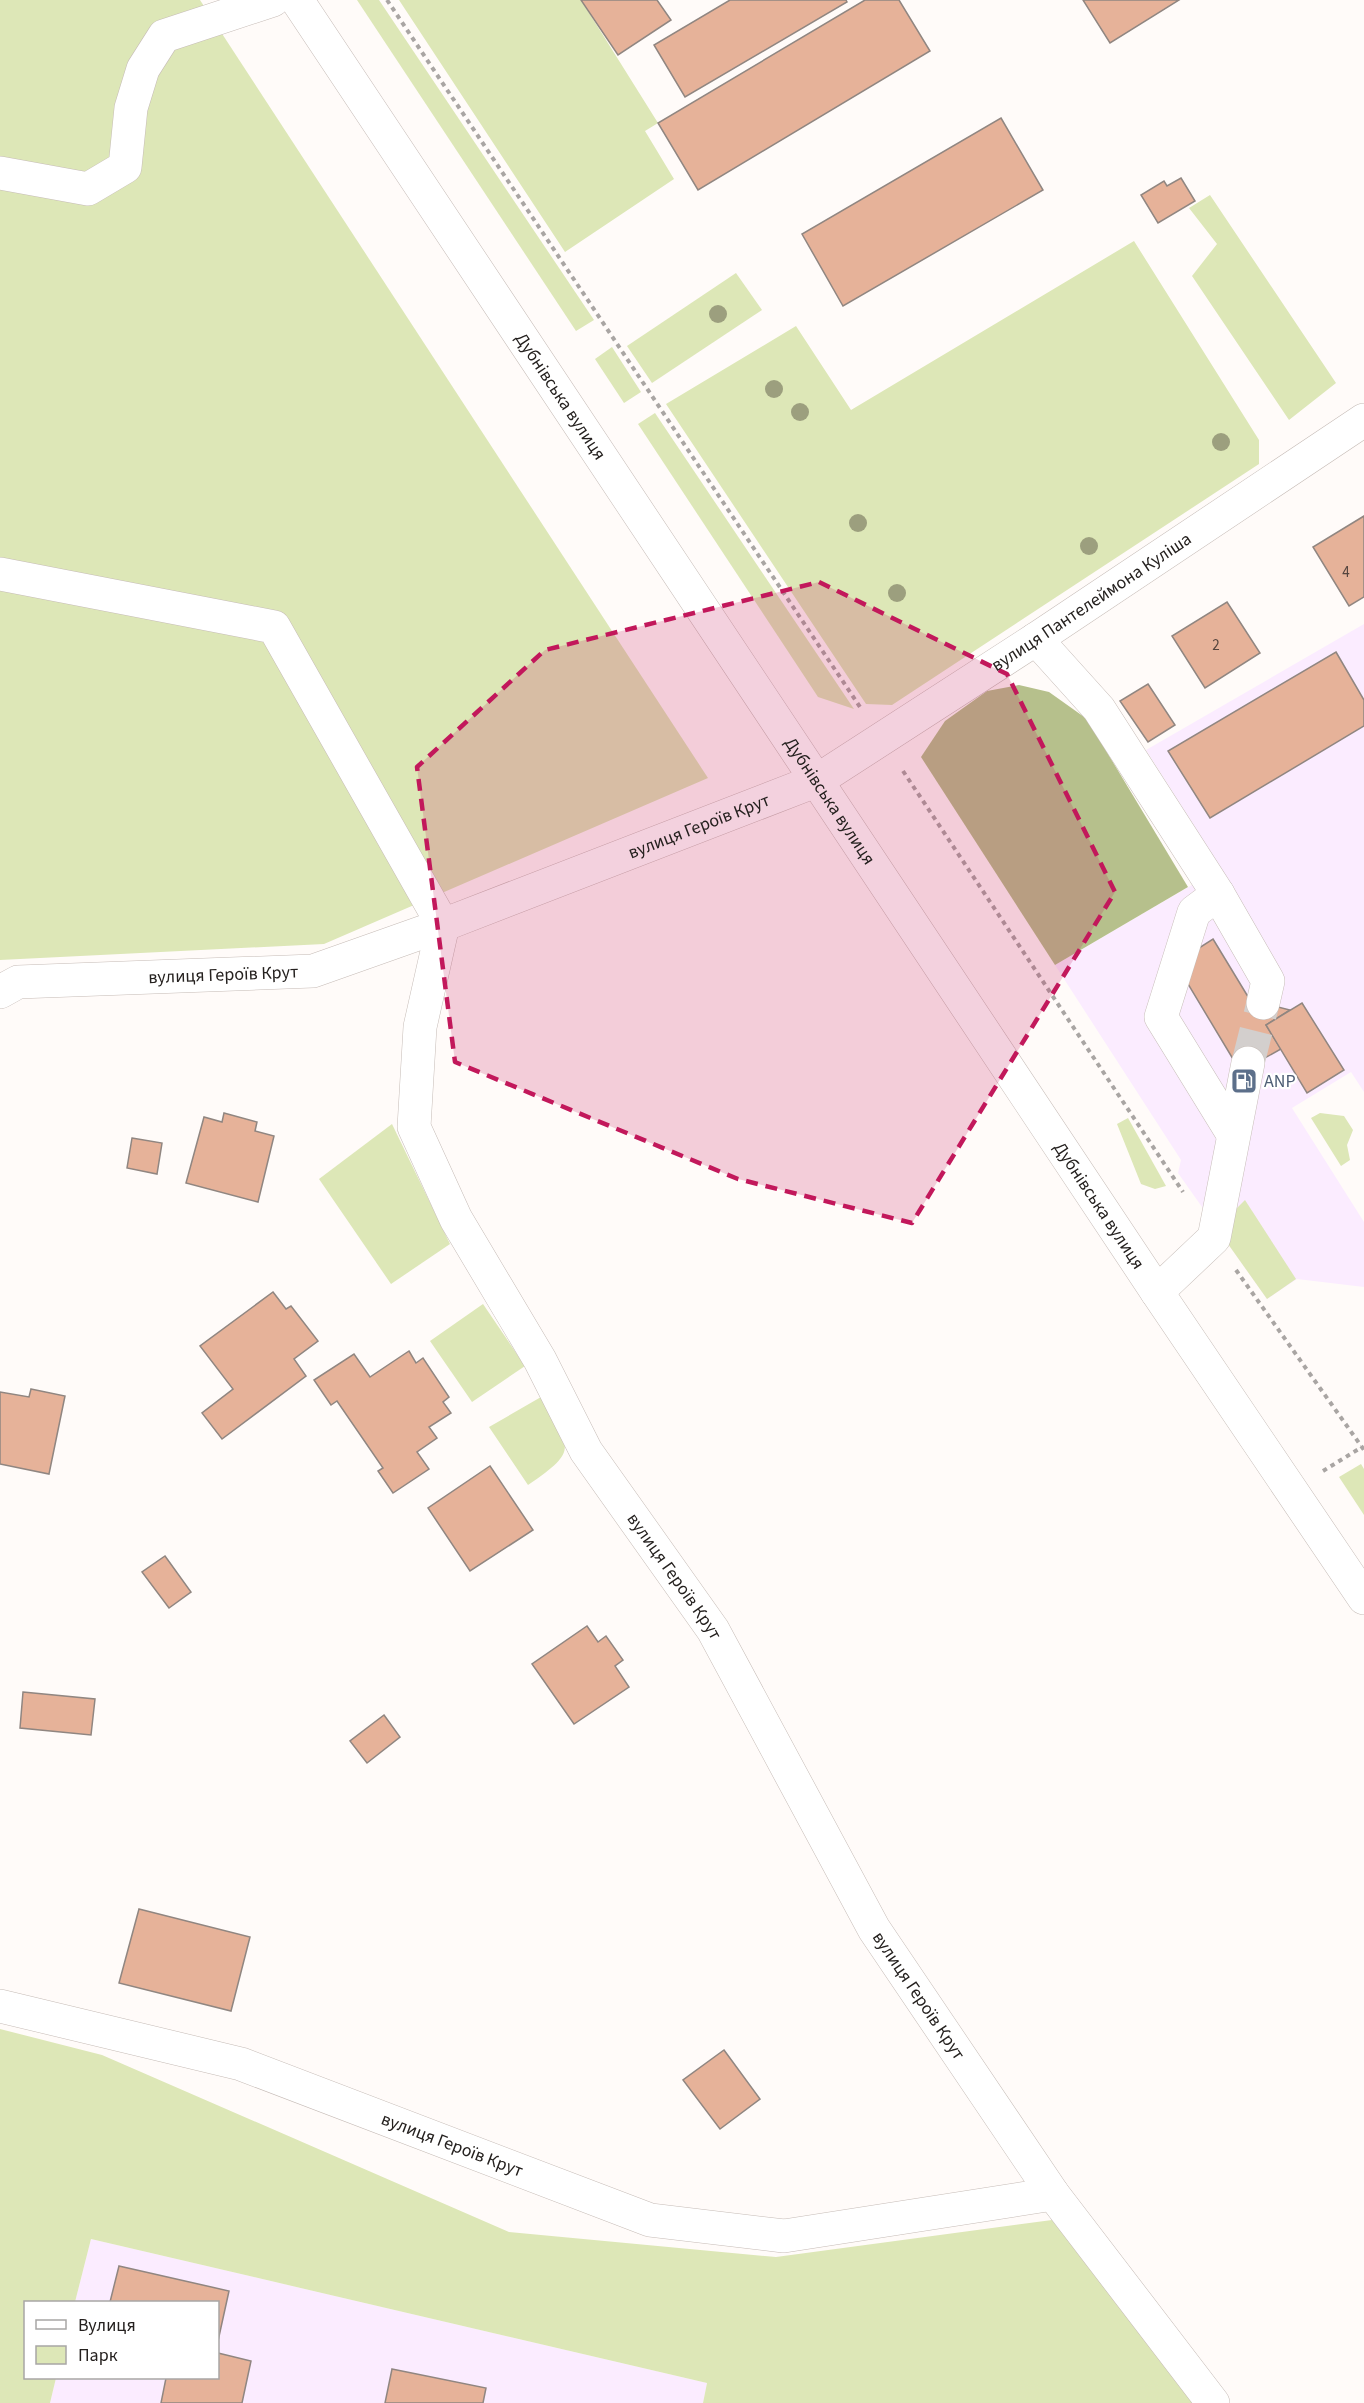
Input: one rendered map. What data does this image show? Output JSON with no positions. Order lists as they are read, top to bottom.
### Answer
{
  "streets": {
    "street": ["Дубнівська вулиця", "вулиця Пантелеймона Куліша", "вулиця Героїв Крут"]
  },
  "crossings": [
    ["Дубнівська вулиця", "вулиця Пантелеймона Куліша"],
    ["Дубнівська вулиця", "вулиця Героїв Крут"],
    ["вулиця Пантелеймона Куліша", "вулиця Героїв Крут"]
  ],
  "places": {
    "fuel station": ["ANP"]
  },
  "house_numbers": ["4", "2"],
  "legend": ["Вулиця", "Парк"]
}
